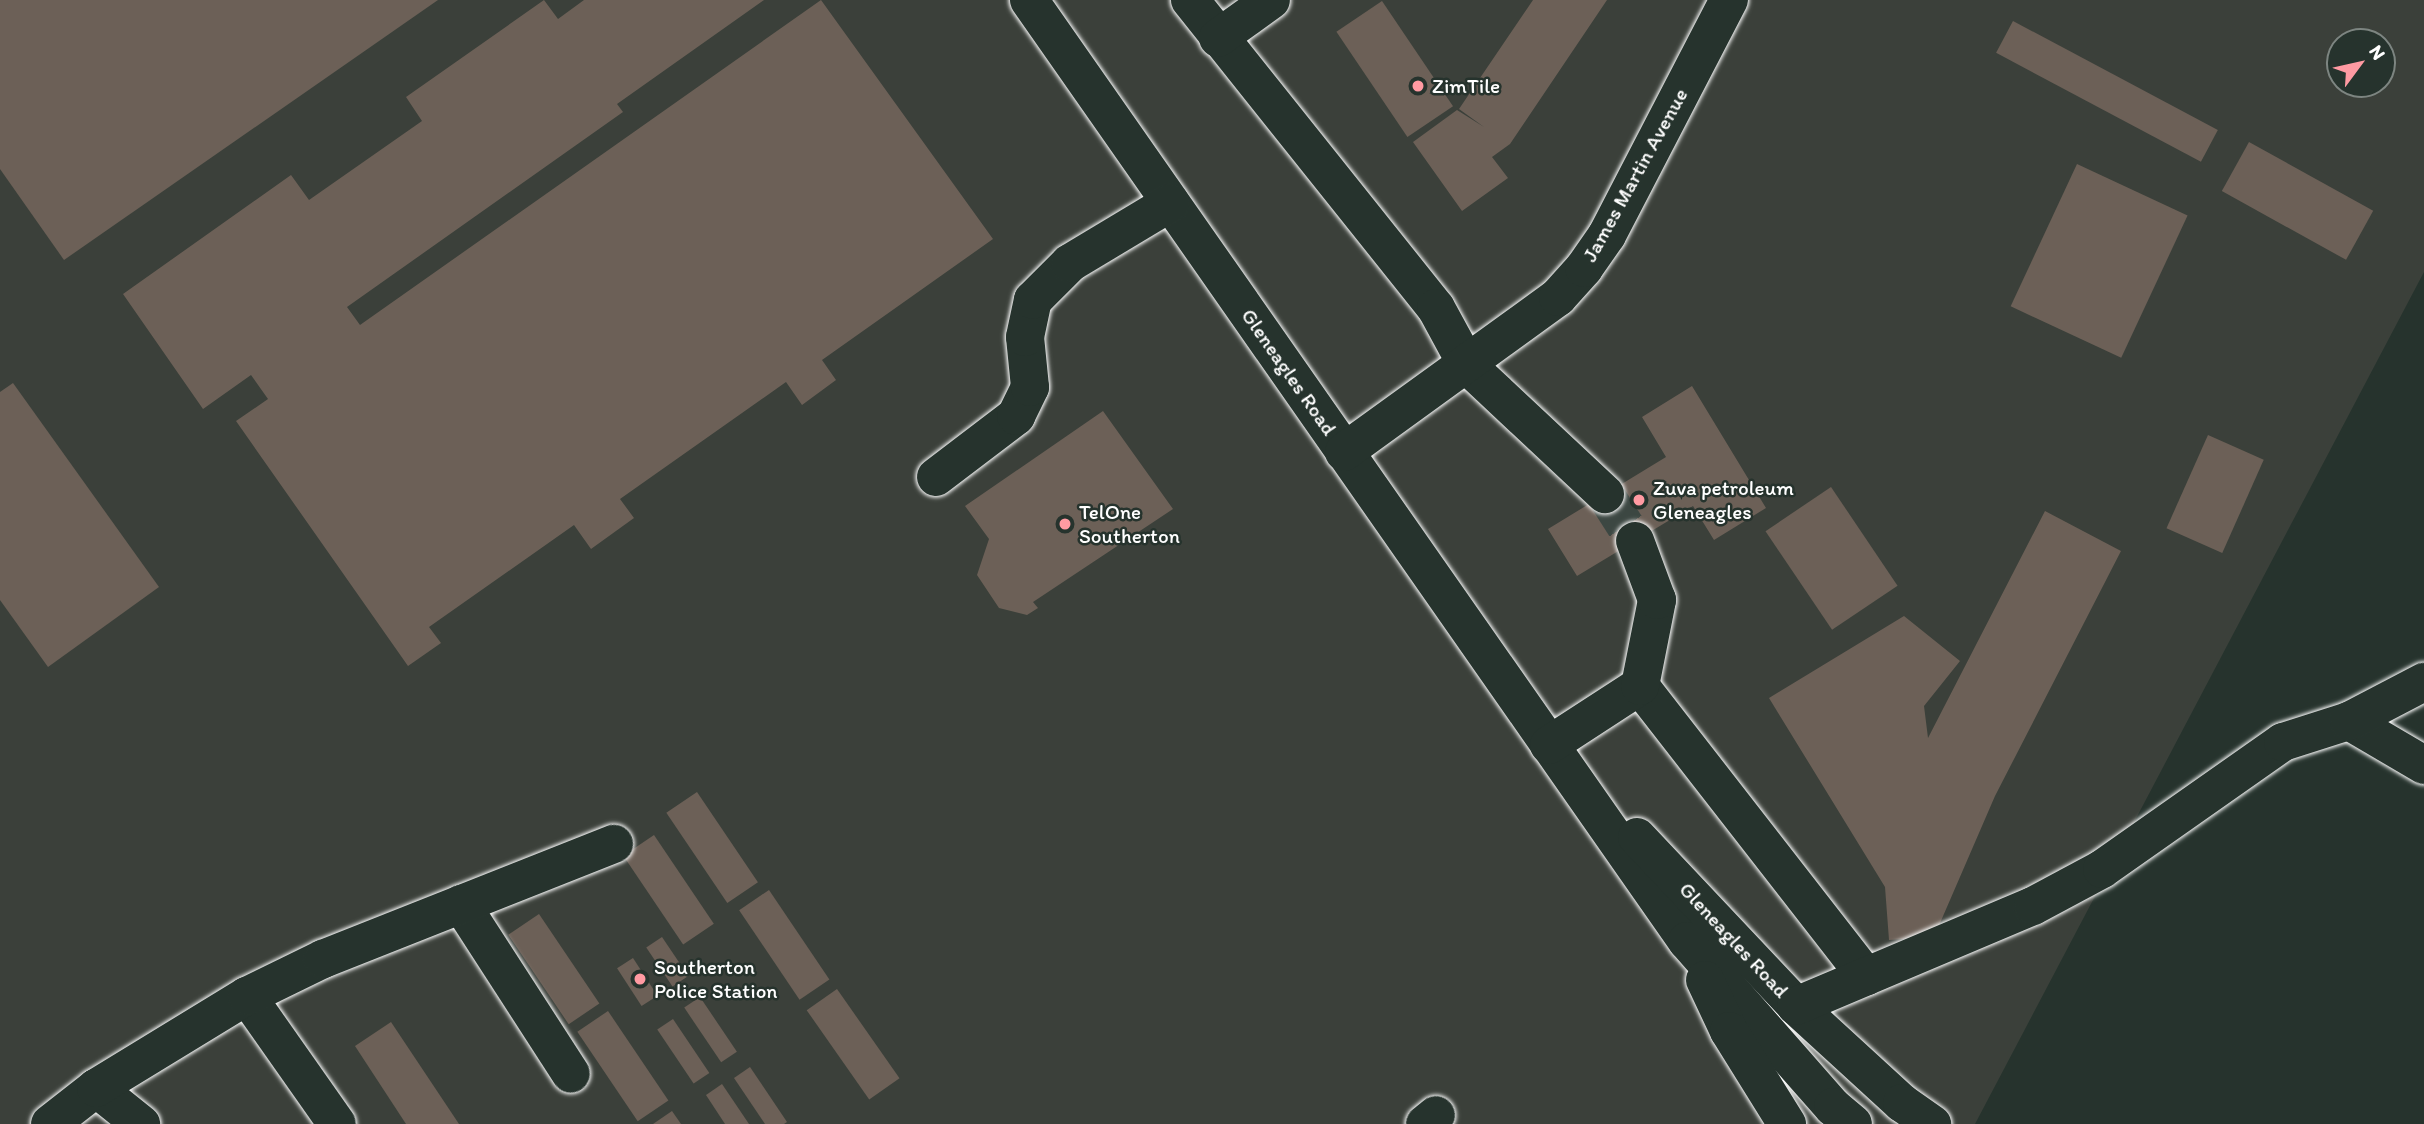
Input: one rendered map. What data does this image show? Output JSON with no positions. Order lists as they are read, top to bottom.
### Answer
{
  "streets": {
    "street": ["James Martin Avenue", "Gleneagles Road"]
  },
  "crossings": [
    ["James Martin Avenue", "Gleneagles Road"]
  ],
  "places": [
    "ZimTile",
    "Zuva petroleum Gleneagles",
    "TelOne Southerton",
    "Southerton Police Station"
  ],
  "north": "top right"
}
